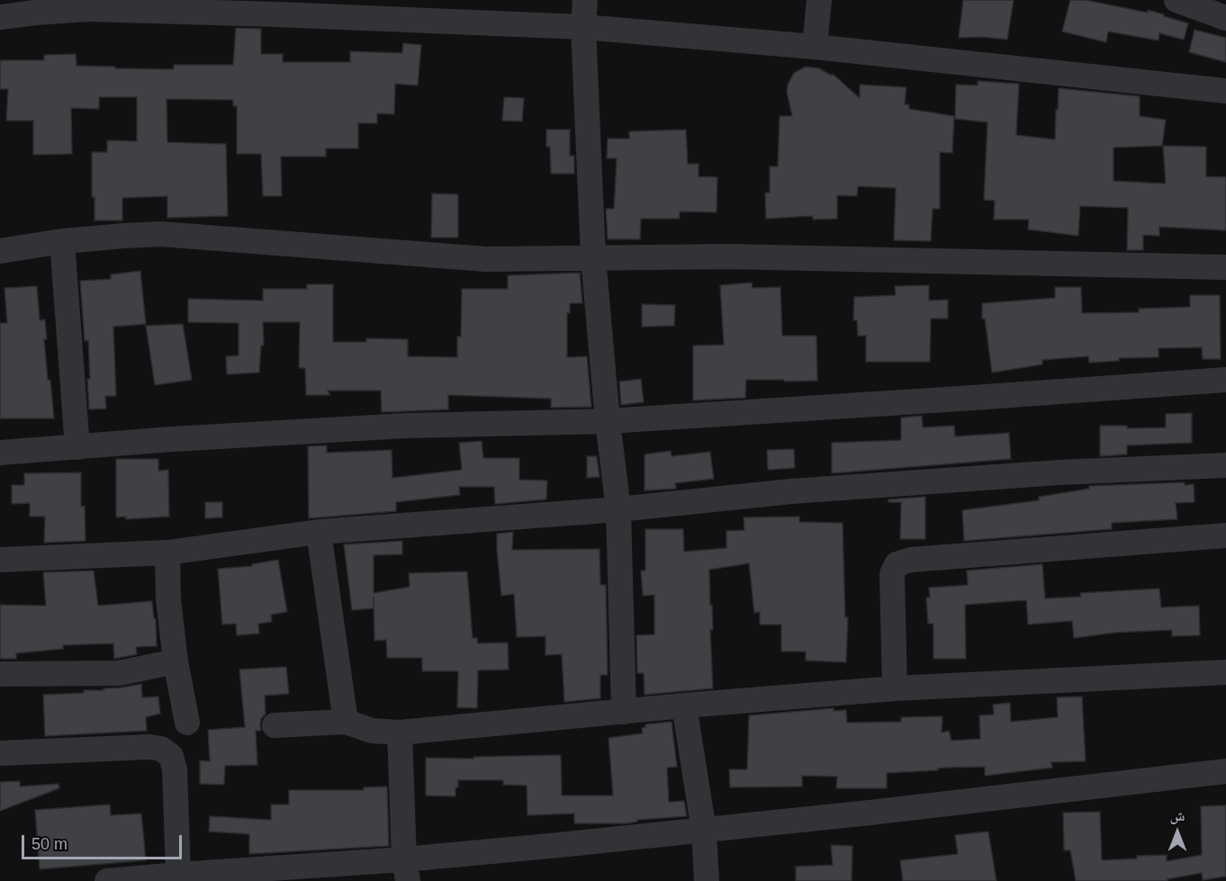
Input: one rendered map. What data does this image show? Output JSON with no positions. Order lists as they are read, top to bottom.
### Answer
{
  "scale_bar": "50 m",
  "north": "top"
}
